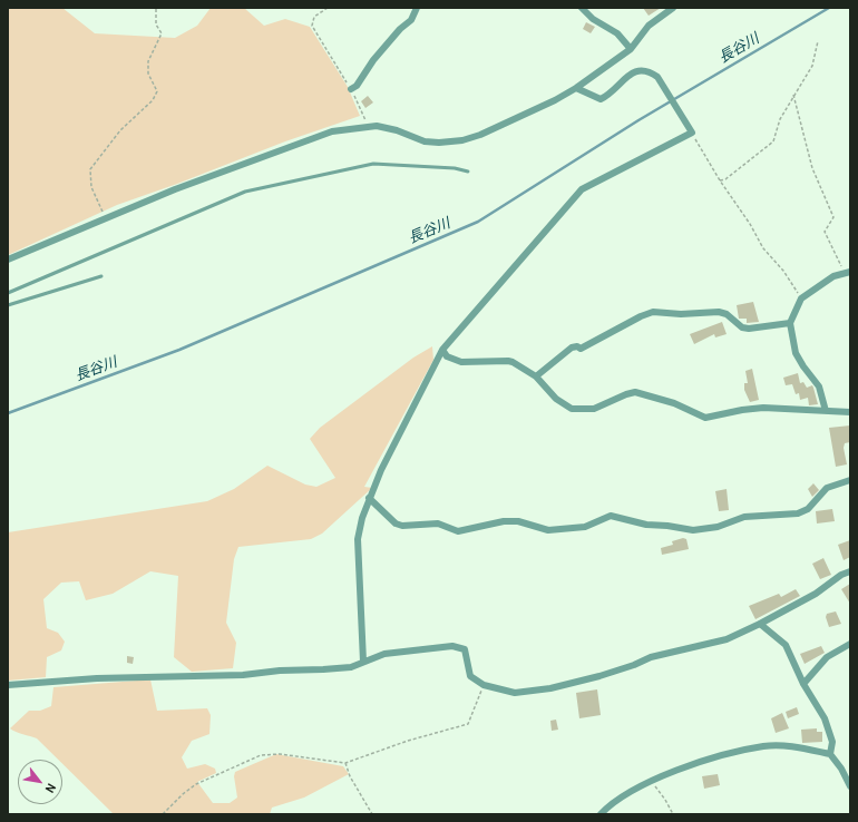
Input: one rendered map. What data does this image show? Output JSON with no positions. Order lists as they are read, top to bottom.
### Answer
{
  "water": ["長谷川"],
  "north": "bottom right"
}
